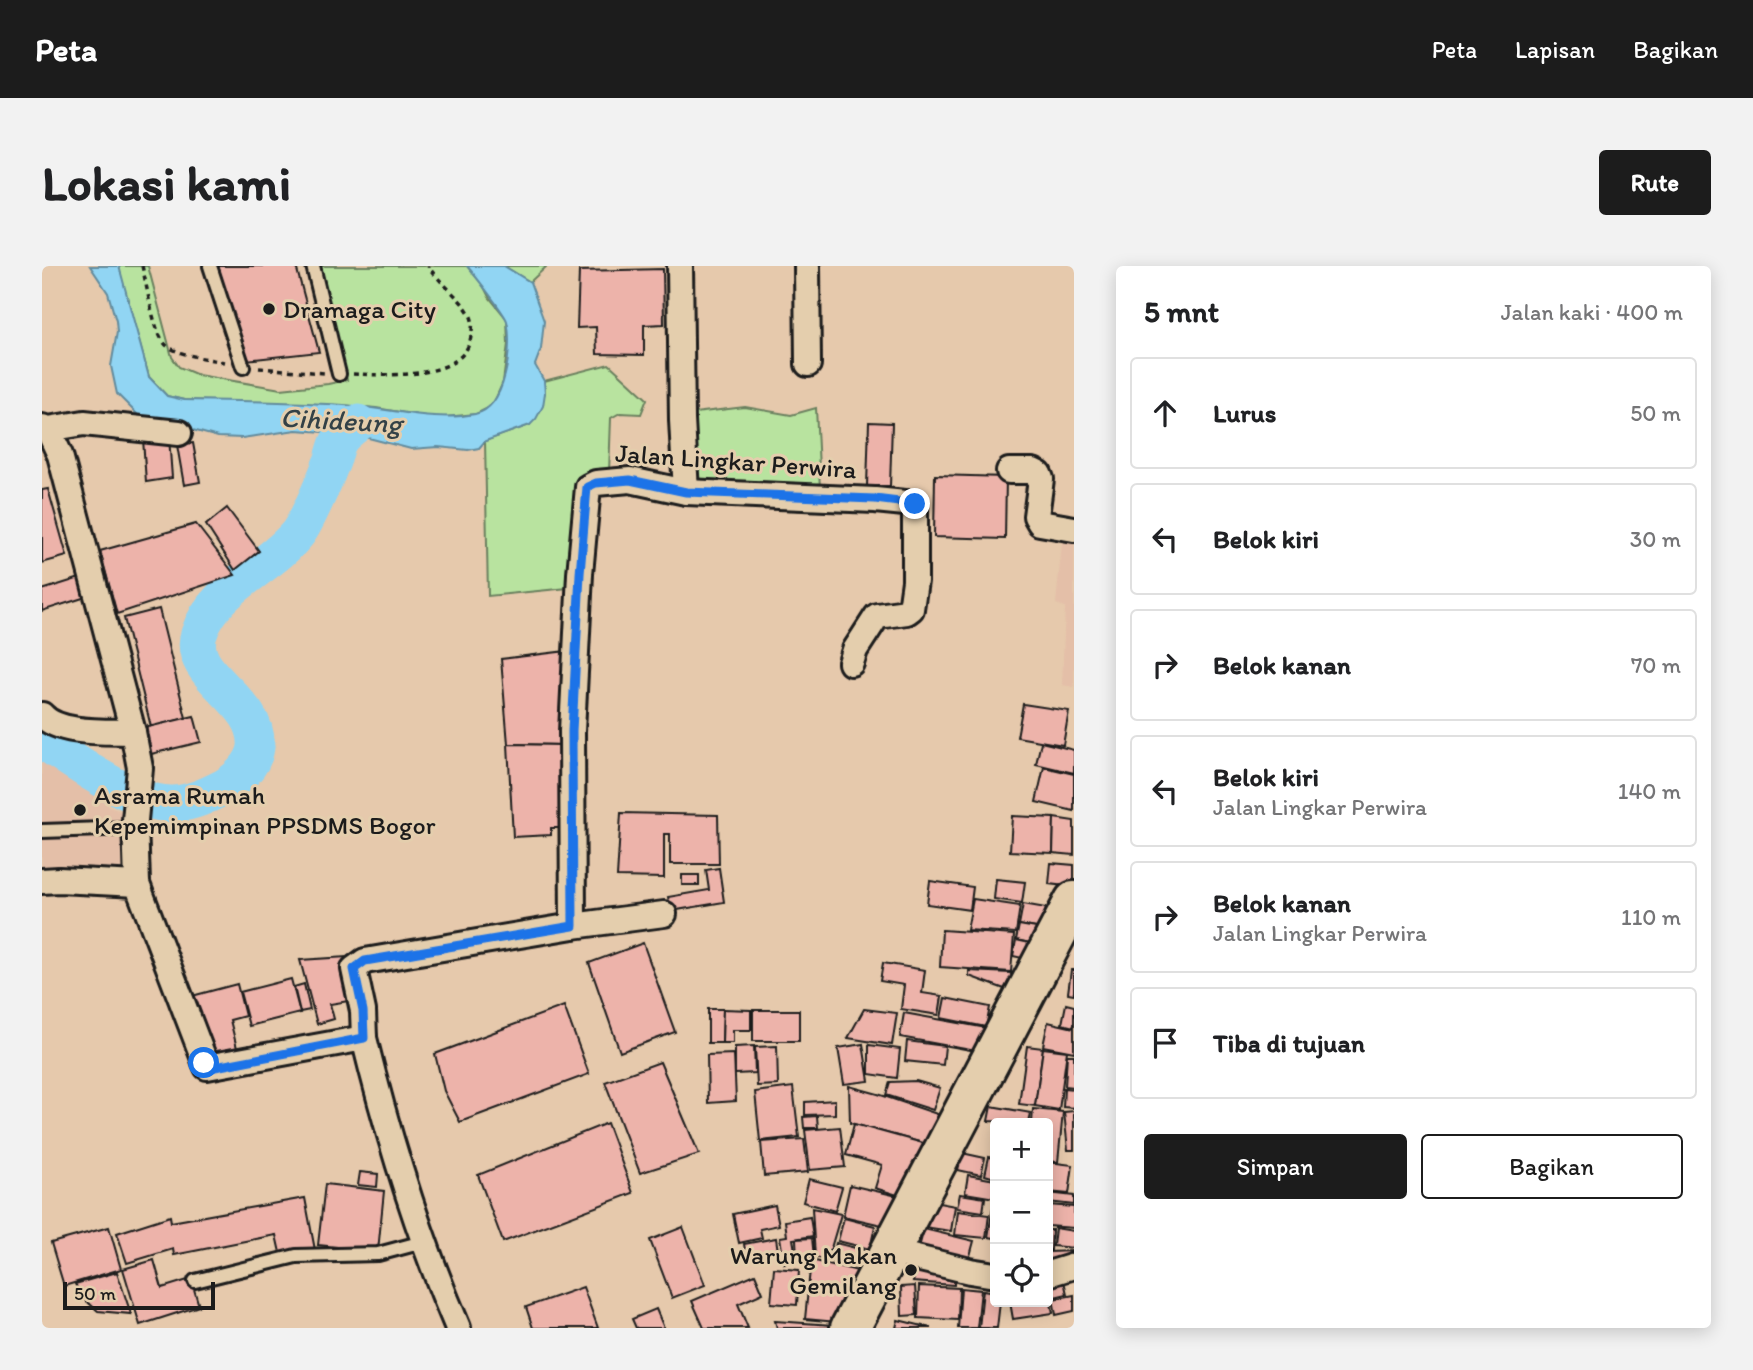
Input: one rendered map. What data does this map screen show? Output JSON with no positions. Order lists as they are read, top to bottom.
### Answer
{
  "streets": {
    "street": ["Jalan Lingkar Perwira"]
  },
  "water": ["Cihideung"],
  "places": ["Dramaga City", "Asrama Rumah Kepemimpinan PPSDMS Bogor", "Warung Makan Gemilang"],
  "scale_bar": "50 m",
  "page": {
    "header": "Peta",
    "nav": ["Peta", "Lapisan", "Bagikan"],
    "buttons": [
      "Rute",
      ["Simpan", "Bagikan"]
    ],
    "title": "Lokasi kami",
    "heading": ["5 mnt", "Jalan kaki · 400 m"],
    "list": [
      ["Lurus", "50 m"],
      ["Belok kiri", "30 m"],
      ["Belok kanan", "70 m"],
      ["Belok kiri", "Jalan Lingkar Perwira", "140 m"],
      ["Belok kanan", "Jalan Lingkar Perwira", "110 m"],
      "Tiba di tujuan"
    ],
    "map_buttons": ["+", "−"],
    "scale": "50 m"
  }
}
